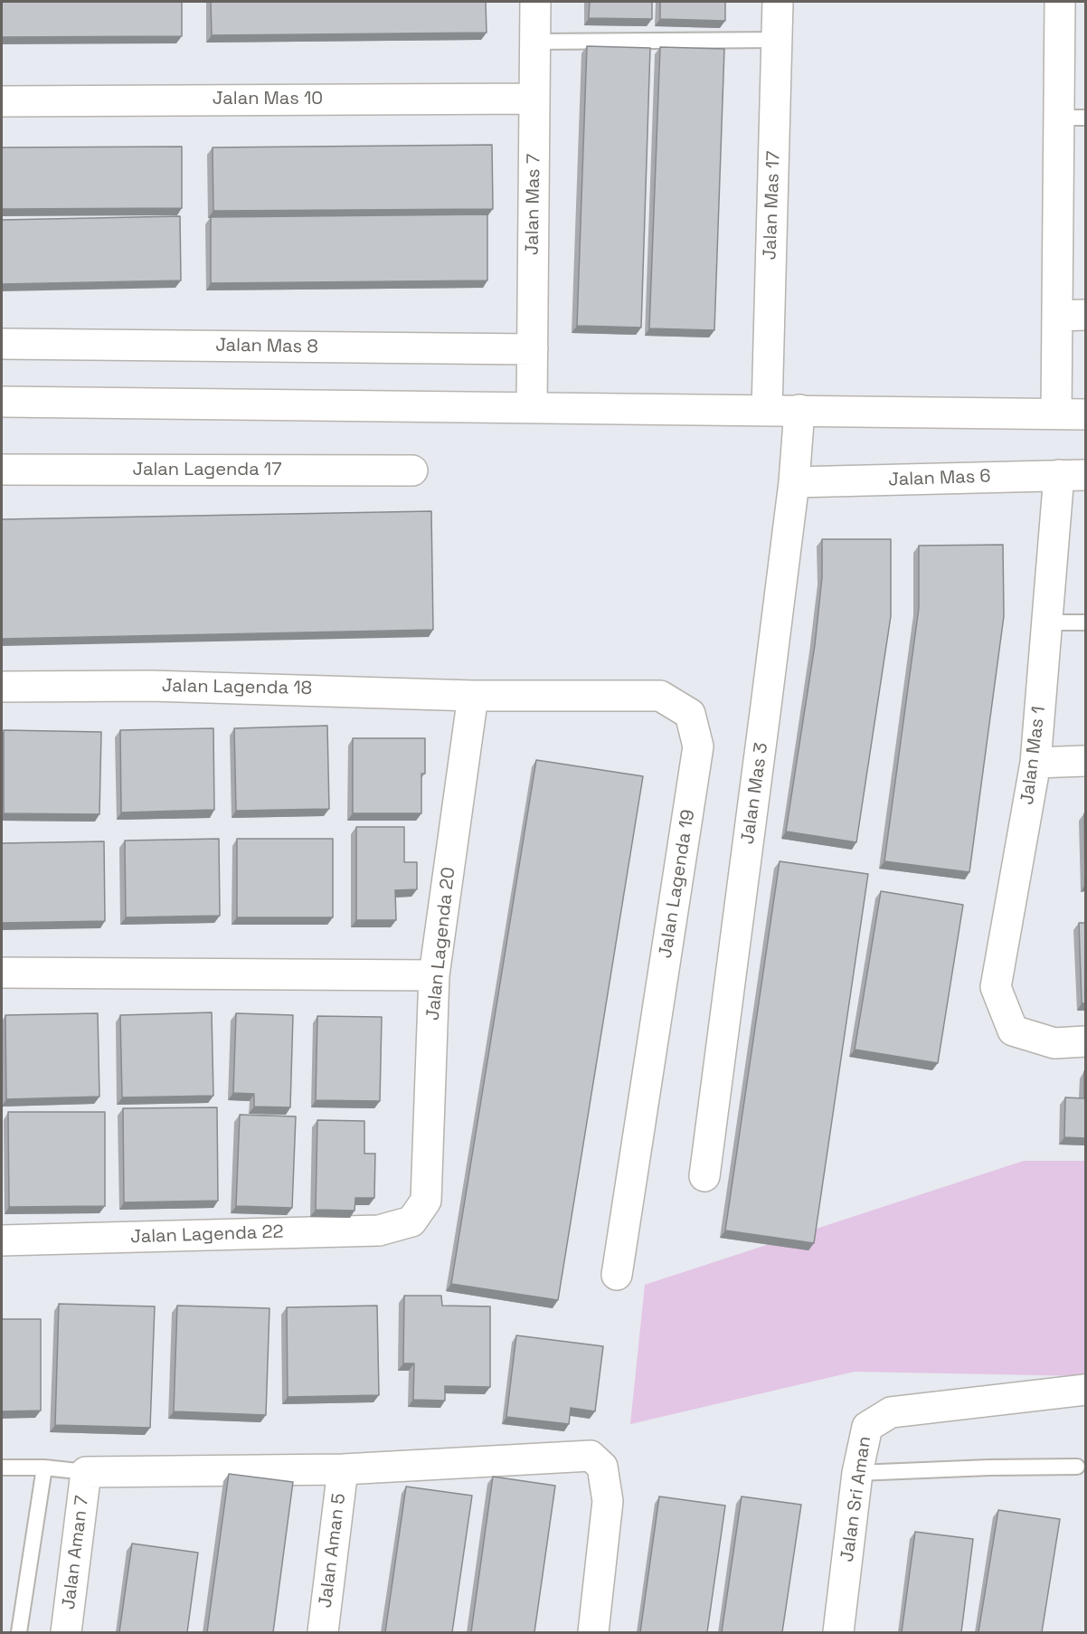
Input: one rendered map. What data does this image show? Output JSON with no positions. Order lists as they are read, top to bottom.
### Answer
{
  "streets": {
    "street": [
      "Jalan Mas 10",
      "Jalan Mas 7",
      "Jalan Mas 17",
      "Jalan Mas 8",
      "Jalan Lagenda 17",
      "Jalan Mas 6",
      "Jalan Lagenda 18",
      "Jalan Mas 1",
      "Jalan Mas 3",
      "Jalan Lagenda 19",
      "Jalan Lagenda 20",
      "Jalan Lagenda 22",
      "Jalan Sri Aman",
      "Jalan Aman 5",
      "Jalan Aman 7"
    ]
  },
  "crossings": [
    ["Jalan Mas 10", "Jalan Mas 7"],
    ["Jalan Mas 7", "Jalan Mas 8"],
    ["Jalan Mas 6", "Jalan Mas 1"],
    ["Jalan Mas 6", "Jalan Mas 3"],
    ["Jalan Lagenda 18", "Jalan Lagenda 19"],
    ["Jalan Lagenda 18", "Jalan Lagenda 20"],
    ["Jalan Lagenda 19", "Jalan Lagenda 20"],
    ["Jalan Lagenda 20", "Jalan Lagenda 22"]
  ]
}
